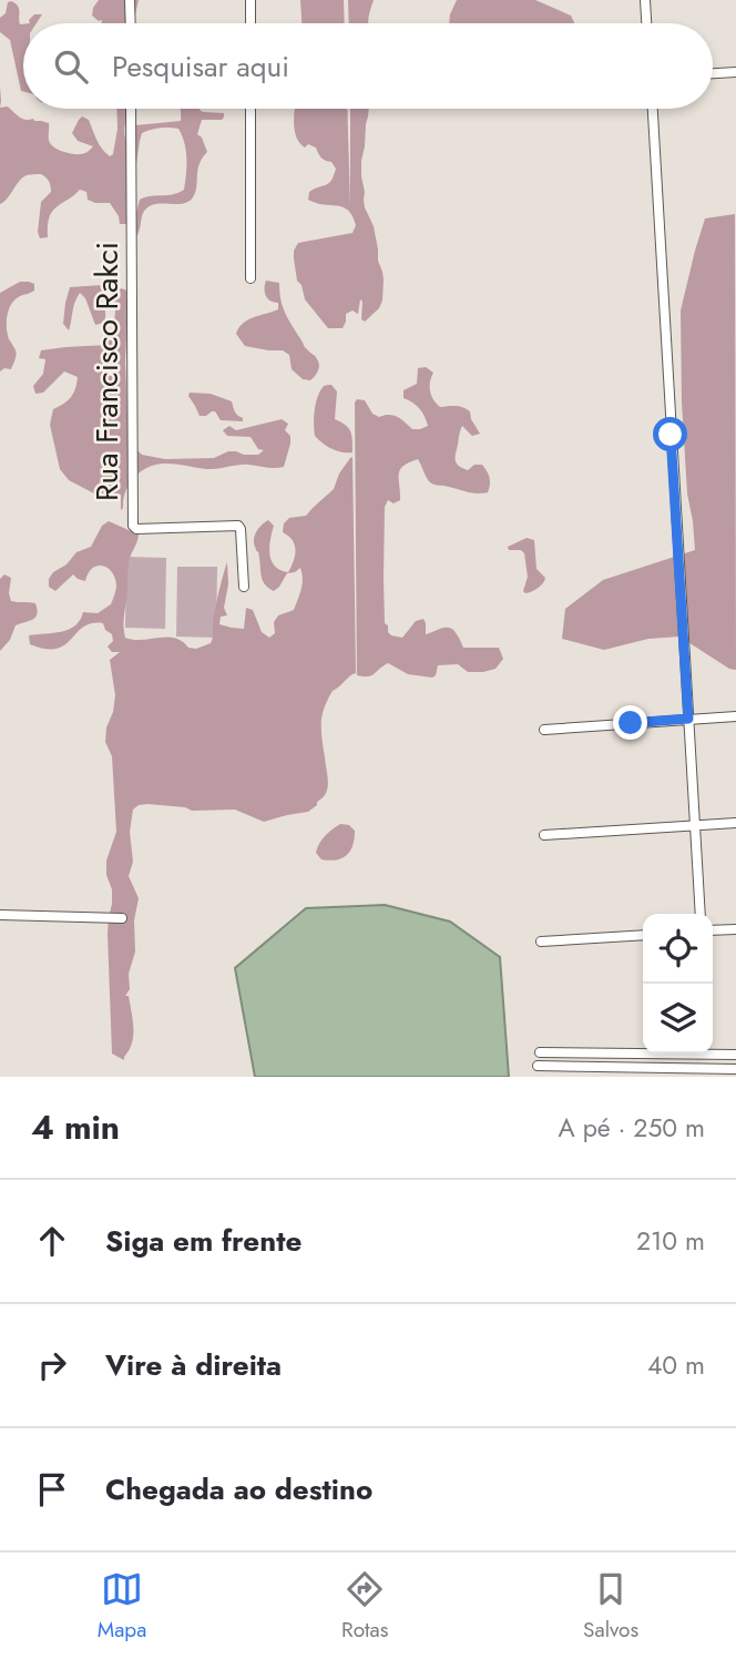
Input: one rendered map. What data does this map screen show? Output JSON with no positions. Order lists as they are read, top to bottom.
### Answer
{
  "streets": {
    "street": ["Rua Francisco Rakci"]
  },
  "page": {
    "search": "Pesquisar aqui",
    "heading": ["4 min", "A pé · 250 m"],
    "list": [
      ["Siga em frente", "210 m"],
      ["Vire à direita", "40 m"],
      "Chegada ao destino"
    ],
    "nav": ["Mapa", "Rotas", "Salvos"]
  }
}
